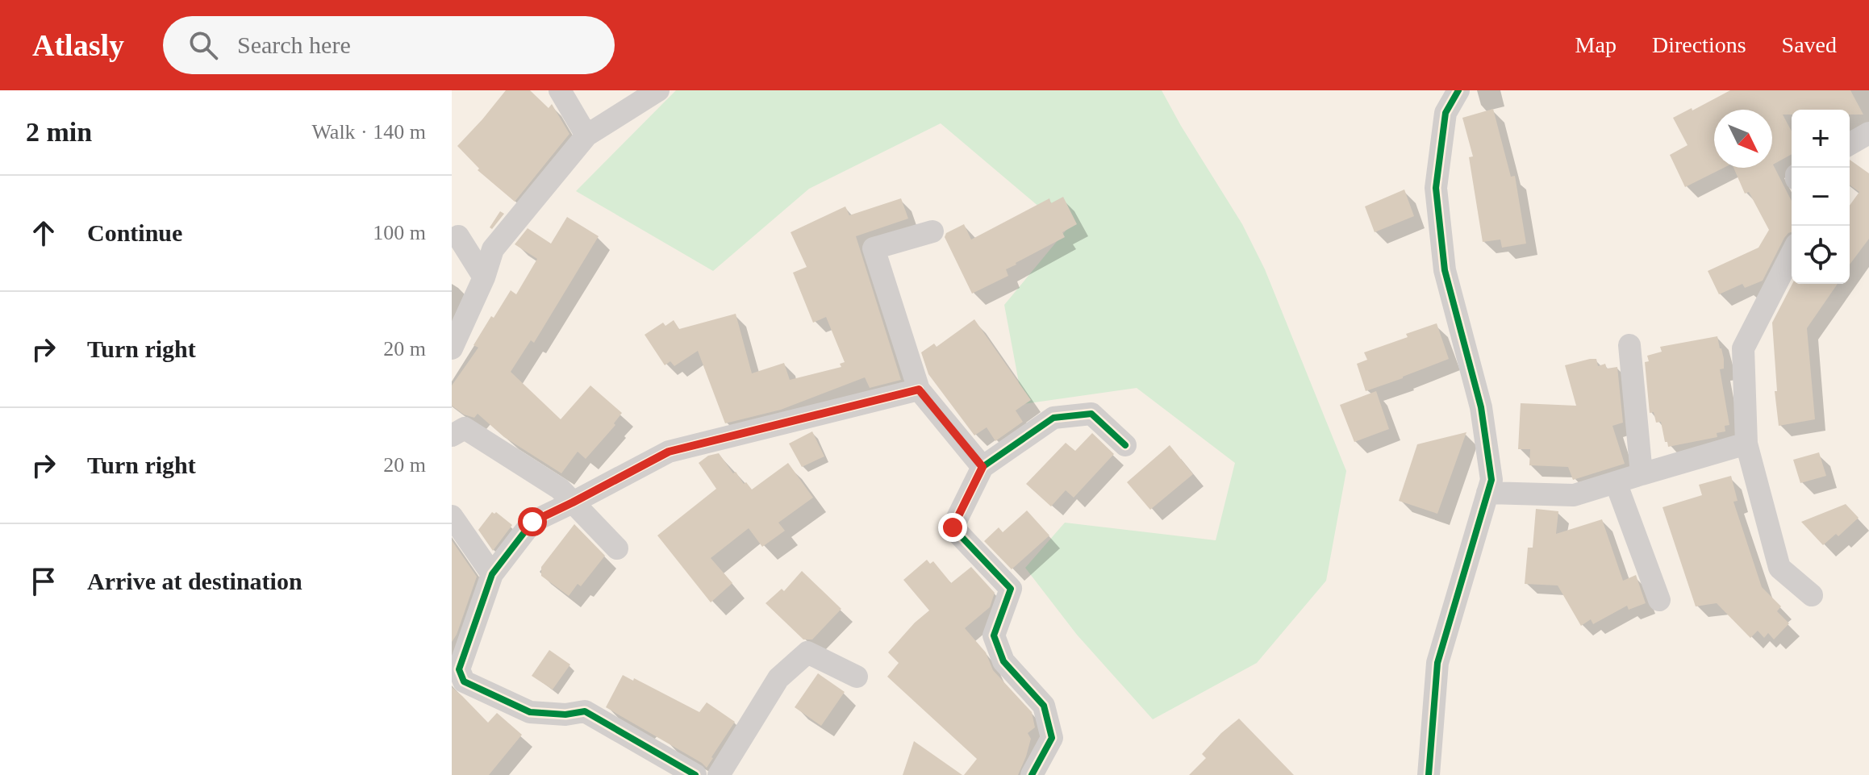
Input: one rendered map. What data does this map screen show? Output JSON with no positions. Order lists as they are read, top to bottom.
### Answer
{
  "north": "bottom right",
  "page": {
    "header": "Atlasly",
    "search": "Search here",
    "nav": ["Map", "Directions", "Saved"],
    "heading": ["2 min", "Walk · 140 m"],
    "map_buttons": ["+", "−"],
    "list": [
      ["Continue", "100 m"],
      ["Turn right", "20 m"],
      ["Turn right", "20 m"],
      "Arrive at destination"
    ]
  }
}
